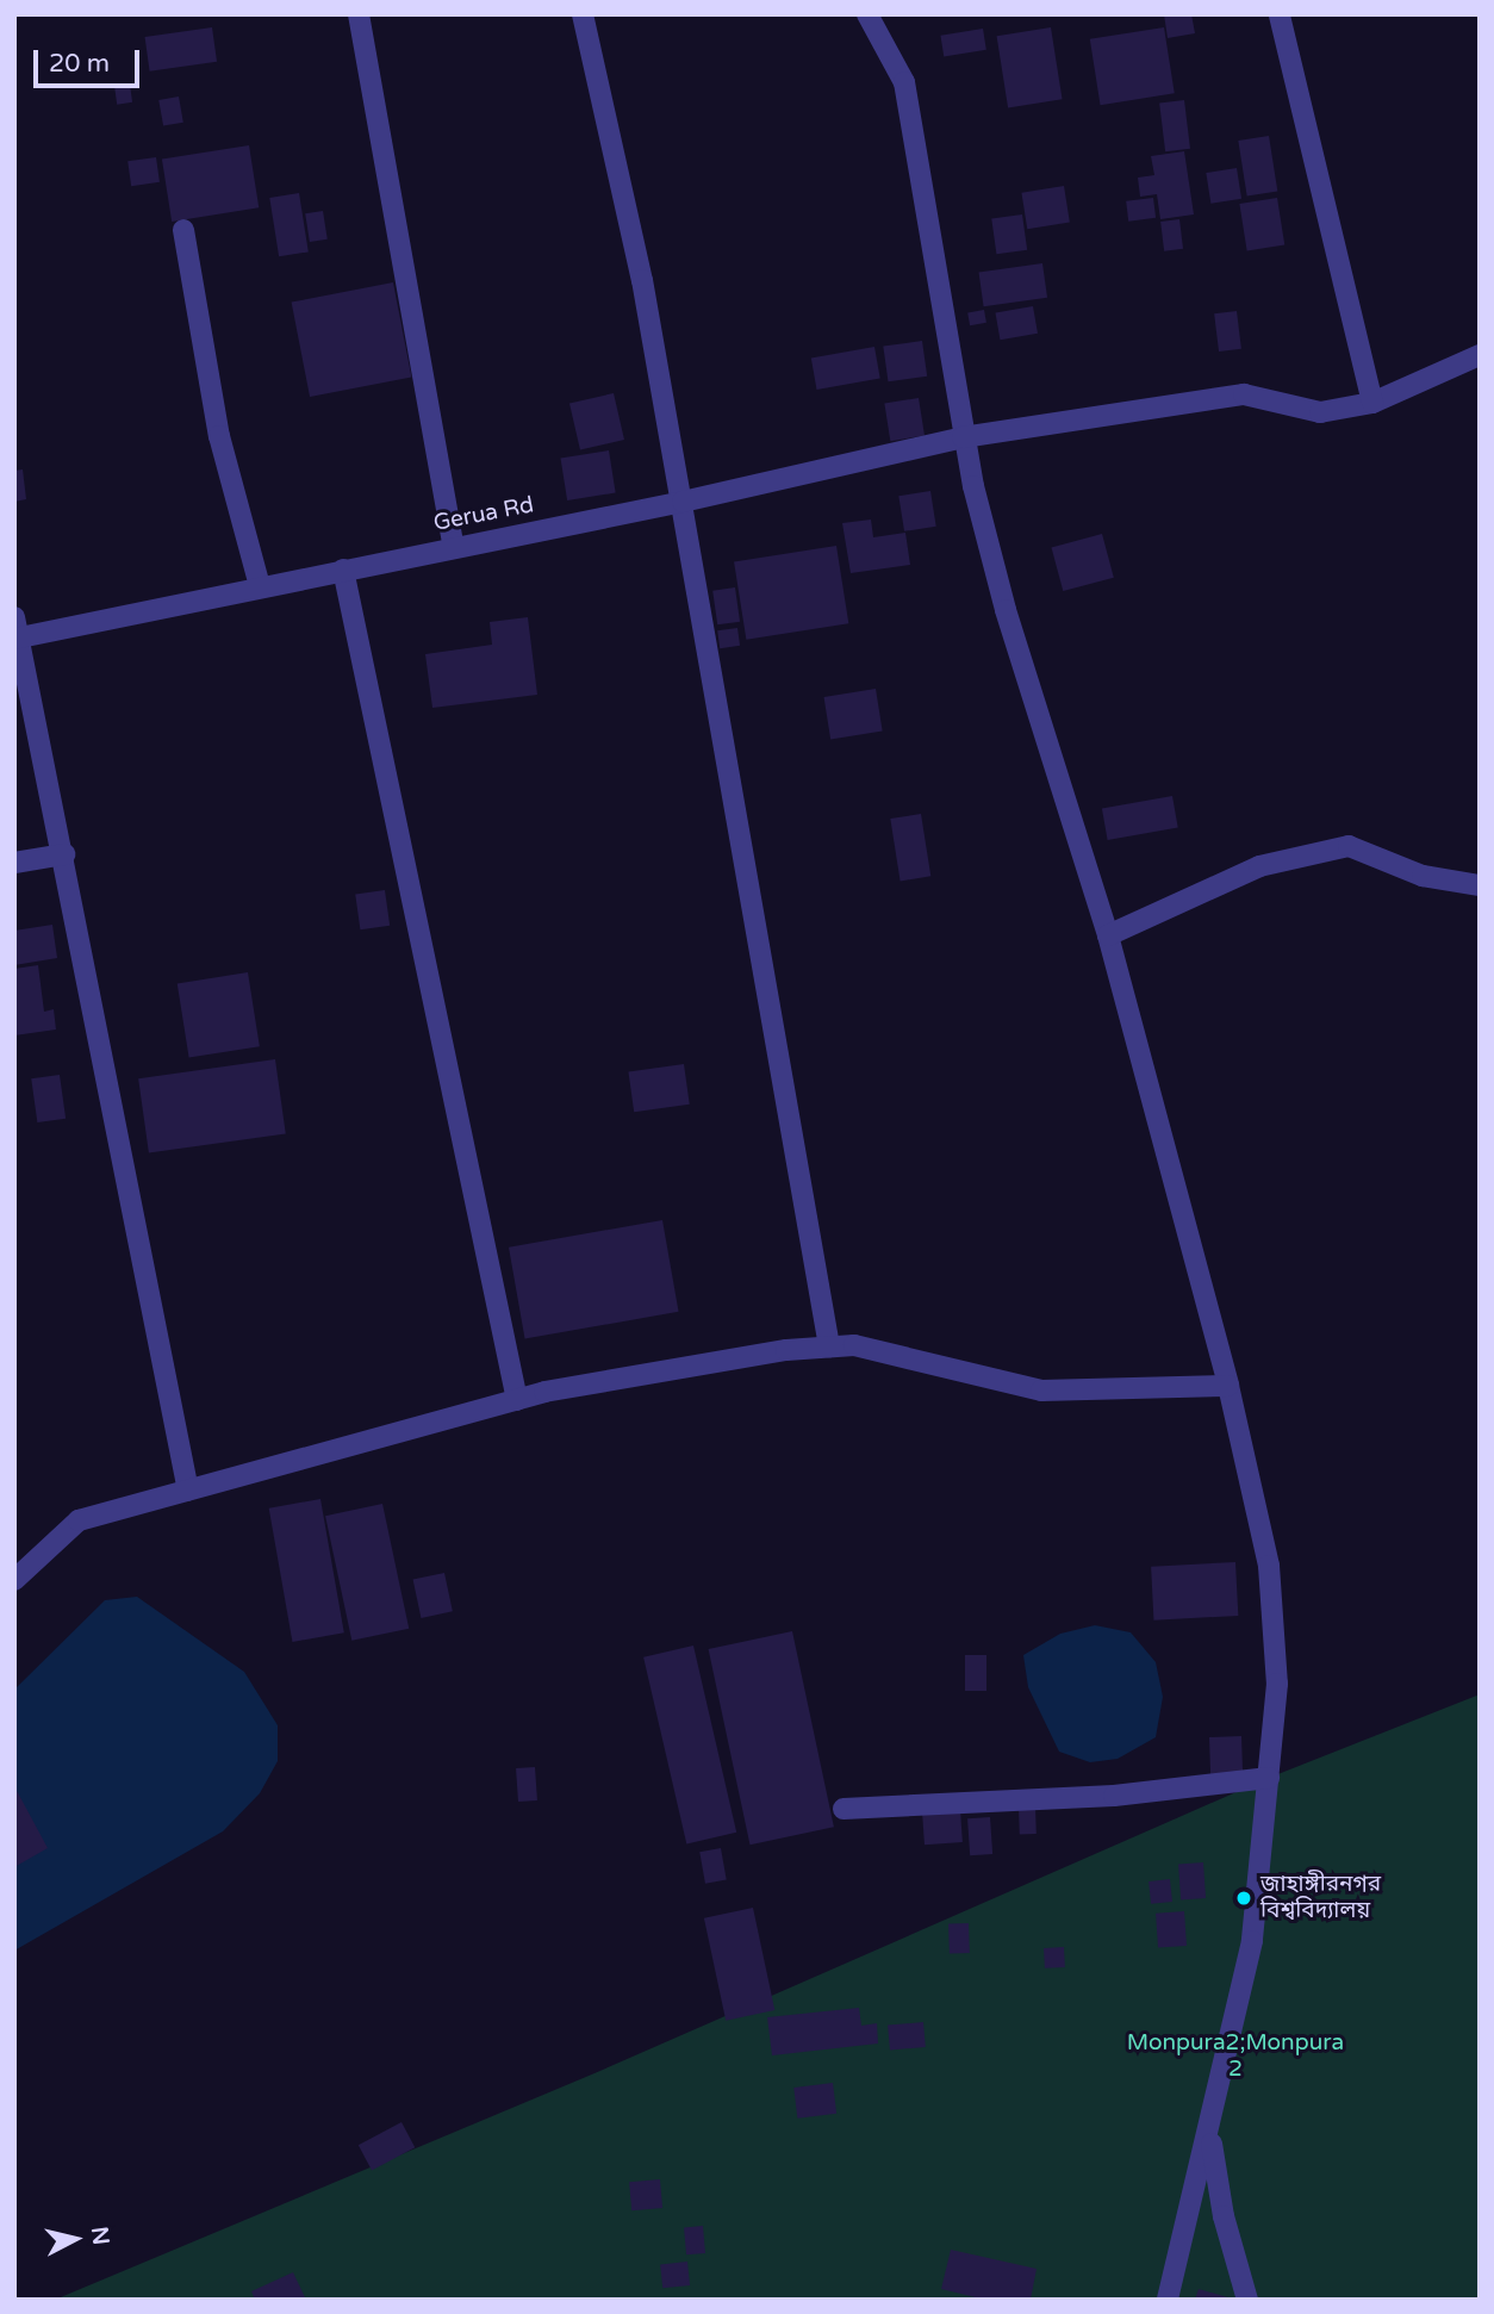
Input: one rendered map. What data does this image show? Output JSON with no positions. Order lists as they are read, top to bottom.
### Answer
{
  "streets": {
    "street": ["Gerua Rd"]
  },
  "parks": ["Monpura2;Monpura 2"],
  "places": ["জাহাঙ্গীরনগর বিশ্ববিদ্যালয়"],
  "scale_bar": "20 m",
  "north": "right"
}
